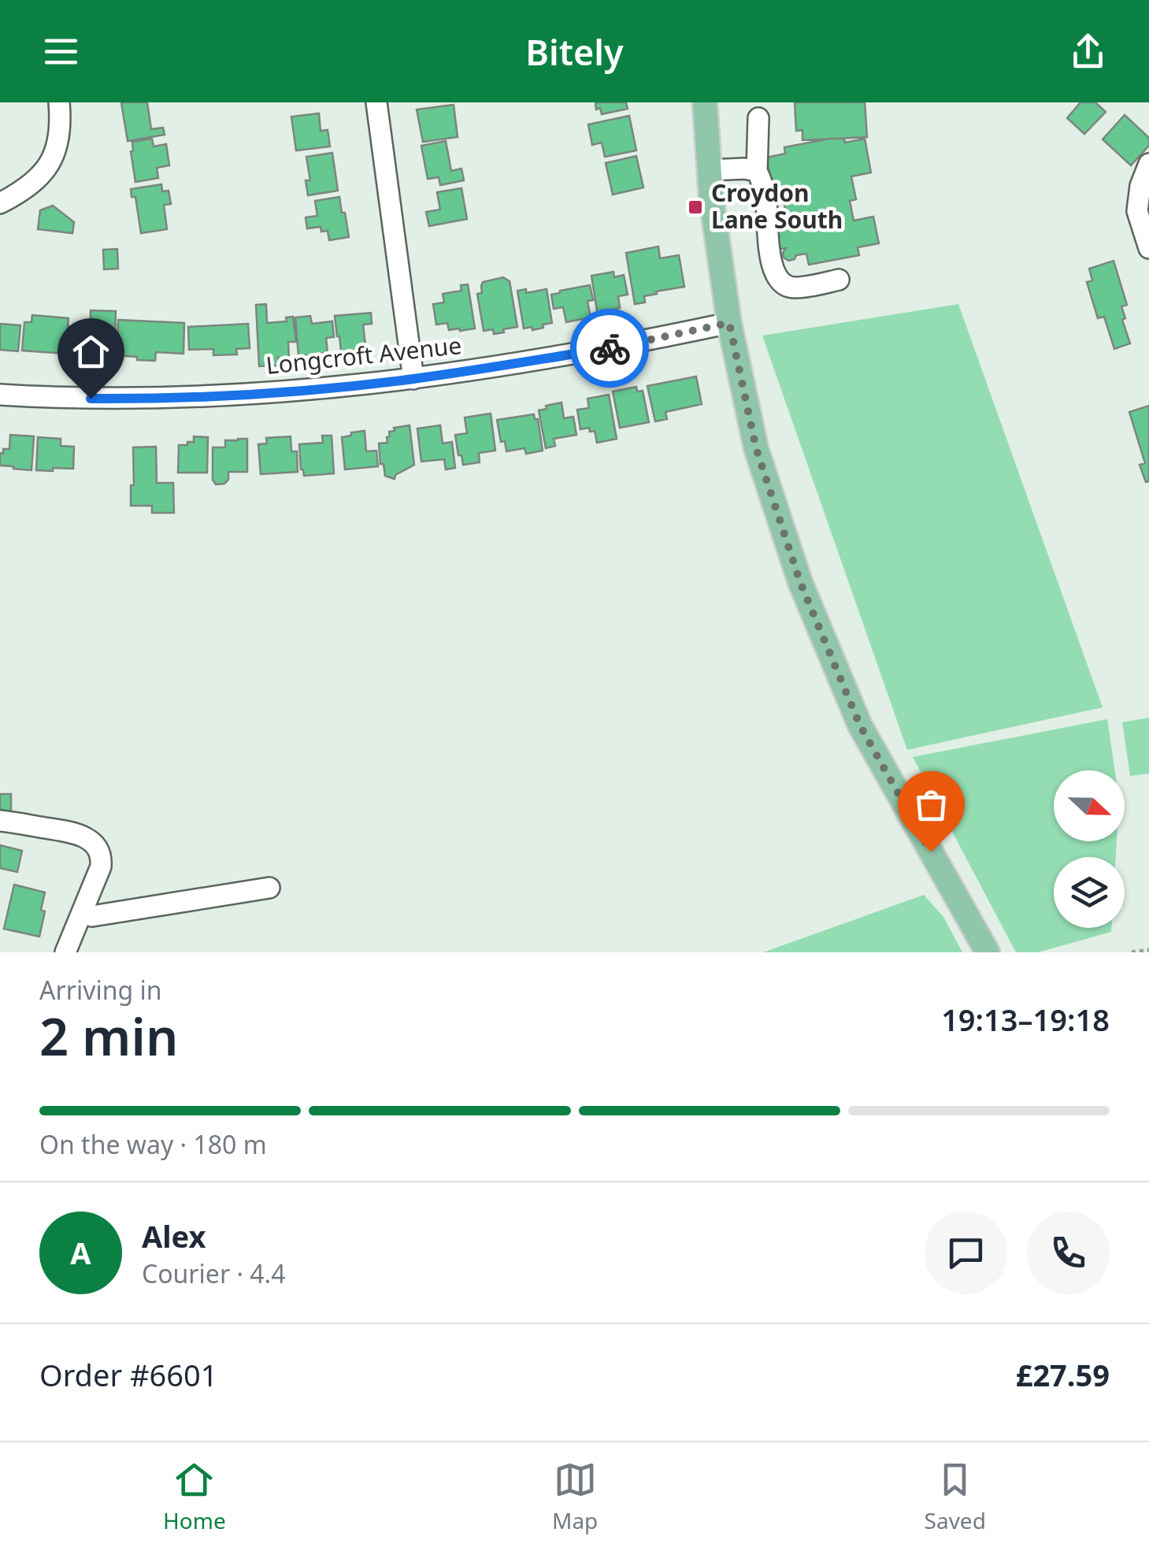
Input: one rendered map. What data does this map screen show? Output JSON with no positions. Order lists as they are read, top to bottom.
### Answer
{
  "streets": {
    "street": ["Longcroft Avenue"]
  },
  "places": {
    "transit": ["Croydon Lane South"]
  },
  "north": "right",
  "page": {
    "header": "Bitely",
    "heading": ["2 min", "Arriving in", "19:13–19:18"],
    "panel": [
      "Alex",
      "Courier · 4.4",
      "Order #6601",
      "£27.59"
    ],
    "bar": "On the way · 180 m",
    "round": "A",
    "tabs": ["Home", "Map", "Saved"]
  }
}
